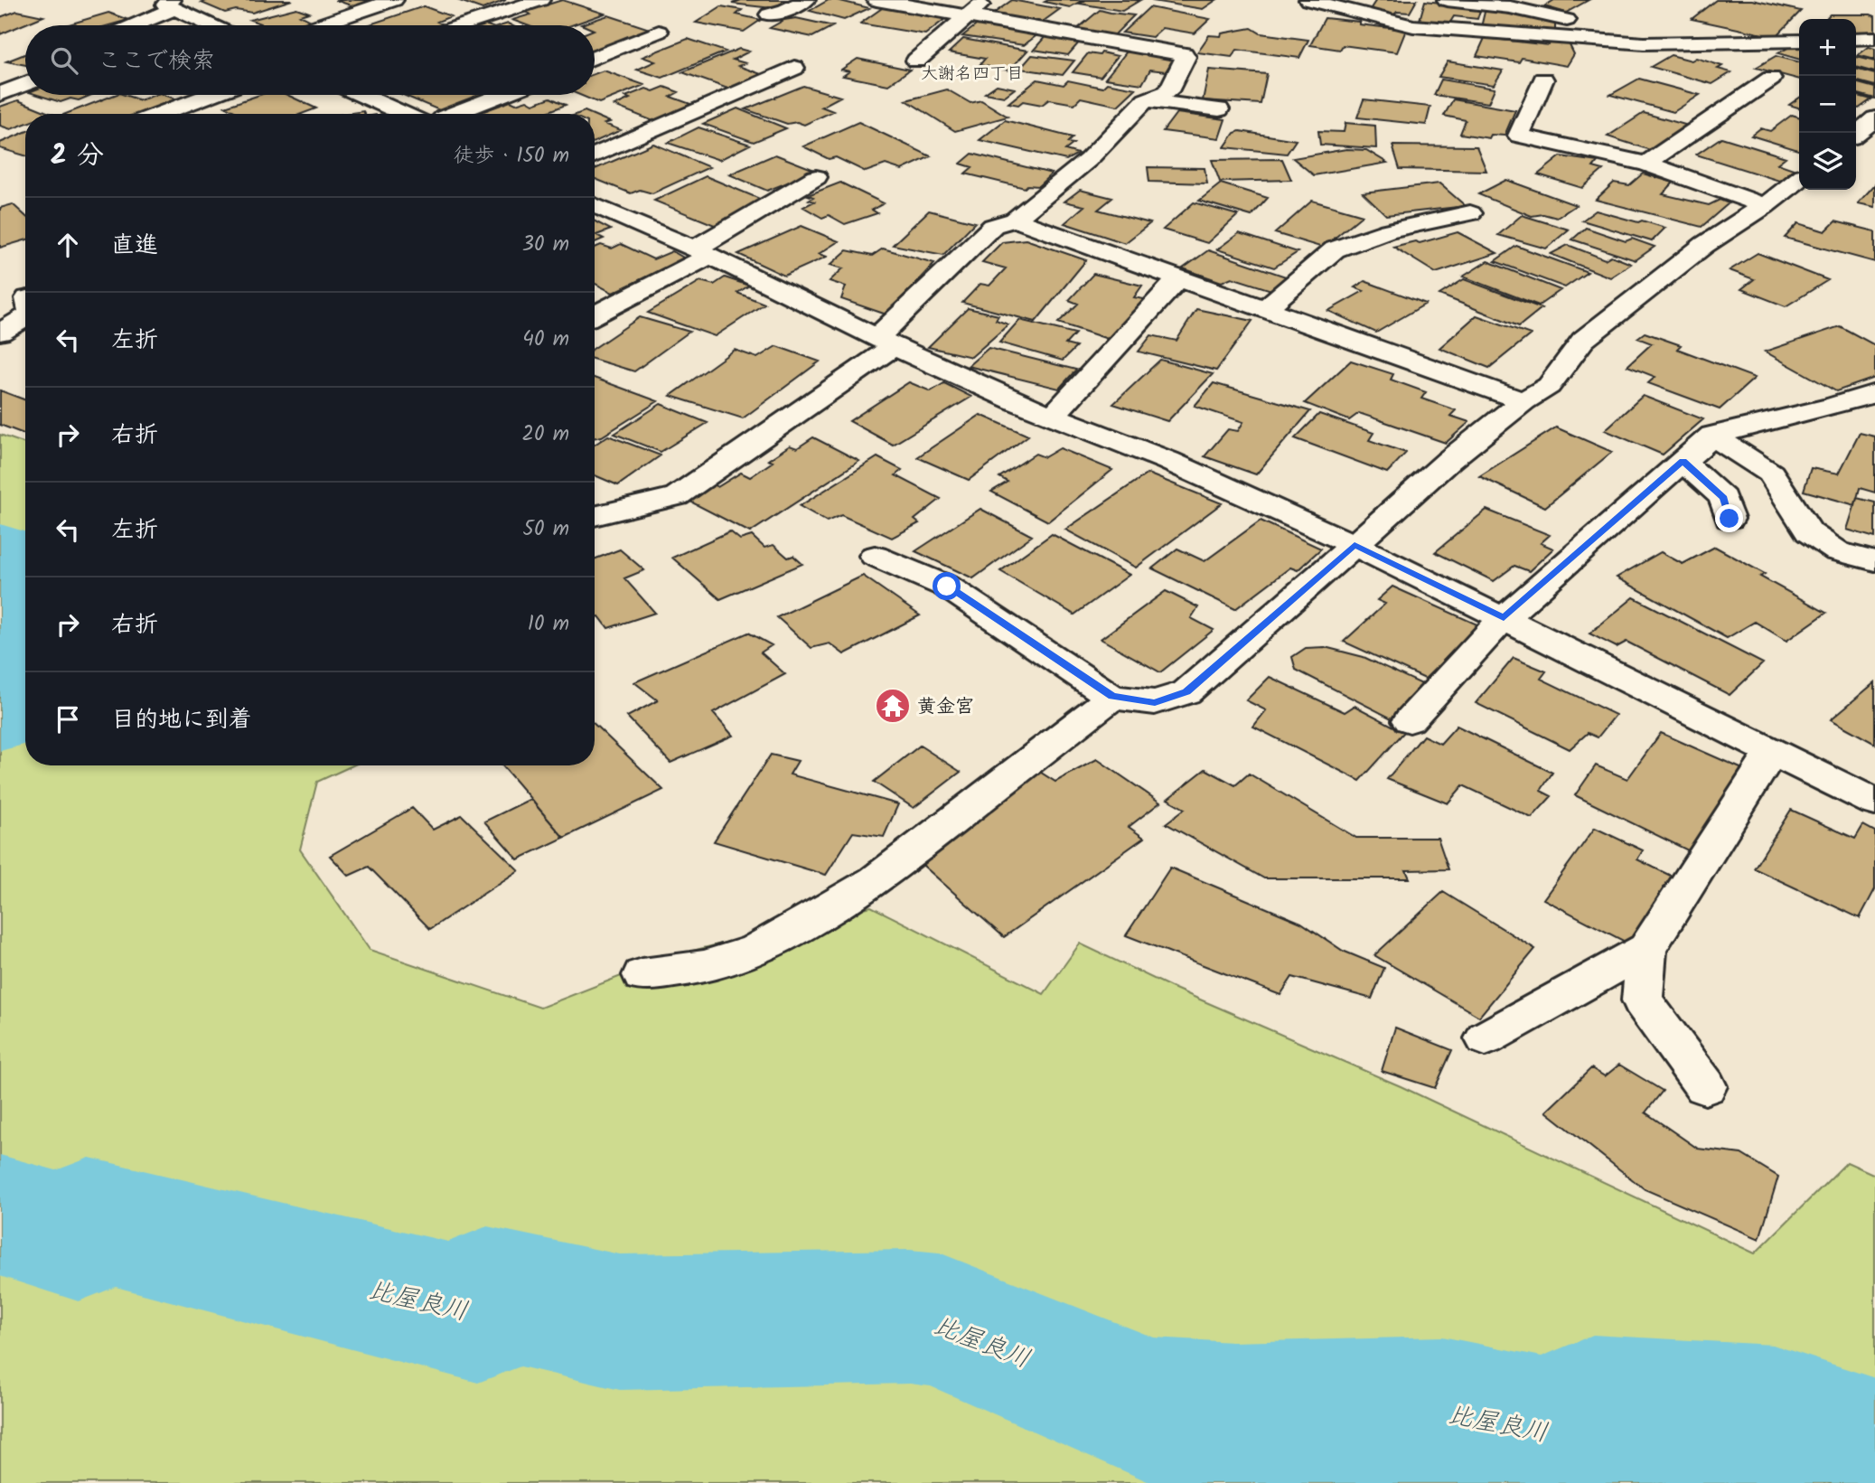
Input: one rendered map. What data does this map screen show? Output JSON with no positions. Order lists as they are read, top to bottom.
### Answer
{
  "districts": ["大謝名四丁目"],
  "water": ["比屋良川"],
  "places": {
    "temple": ["黄金宮"]
  },
  "page": {
    "map_buttons": ["+", "−"],
    "search": "ここで検索",
    "heading": ["2 分", "徒歩 · 150 m"],
    "list": [
      ["直進", "30 m"],
      ["左折", "40 m"],
      ["右折", "20 m"],
      ["左折", "50 m"],
      ["右折", "10 m"],
      "目的地に到着"
    ]
  }
}
